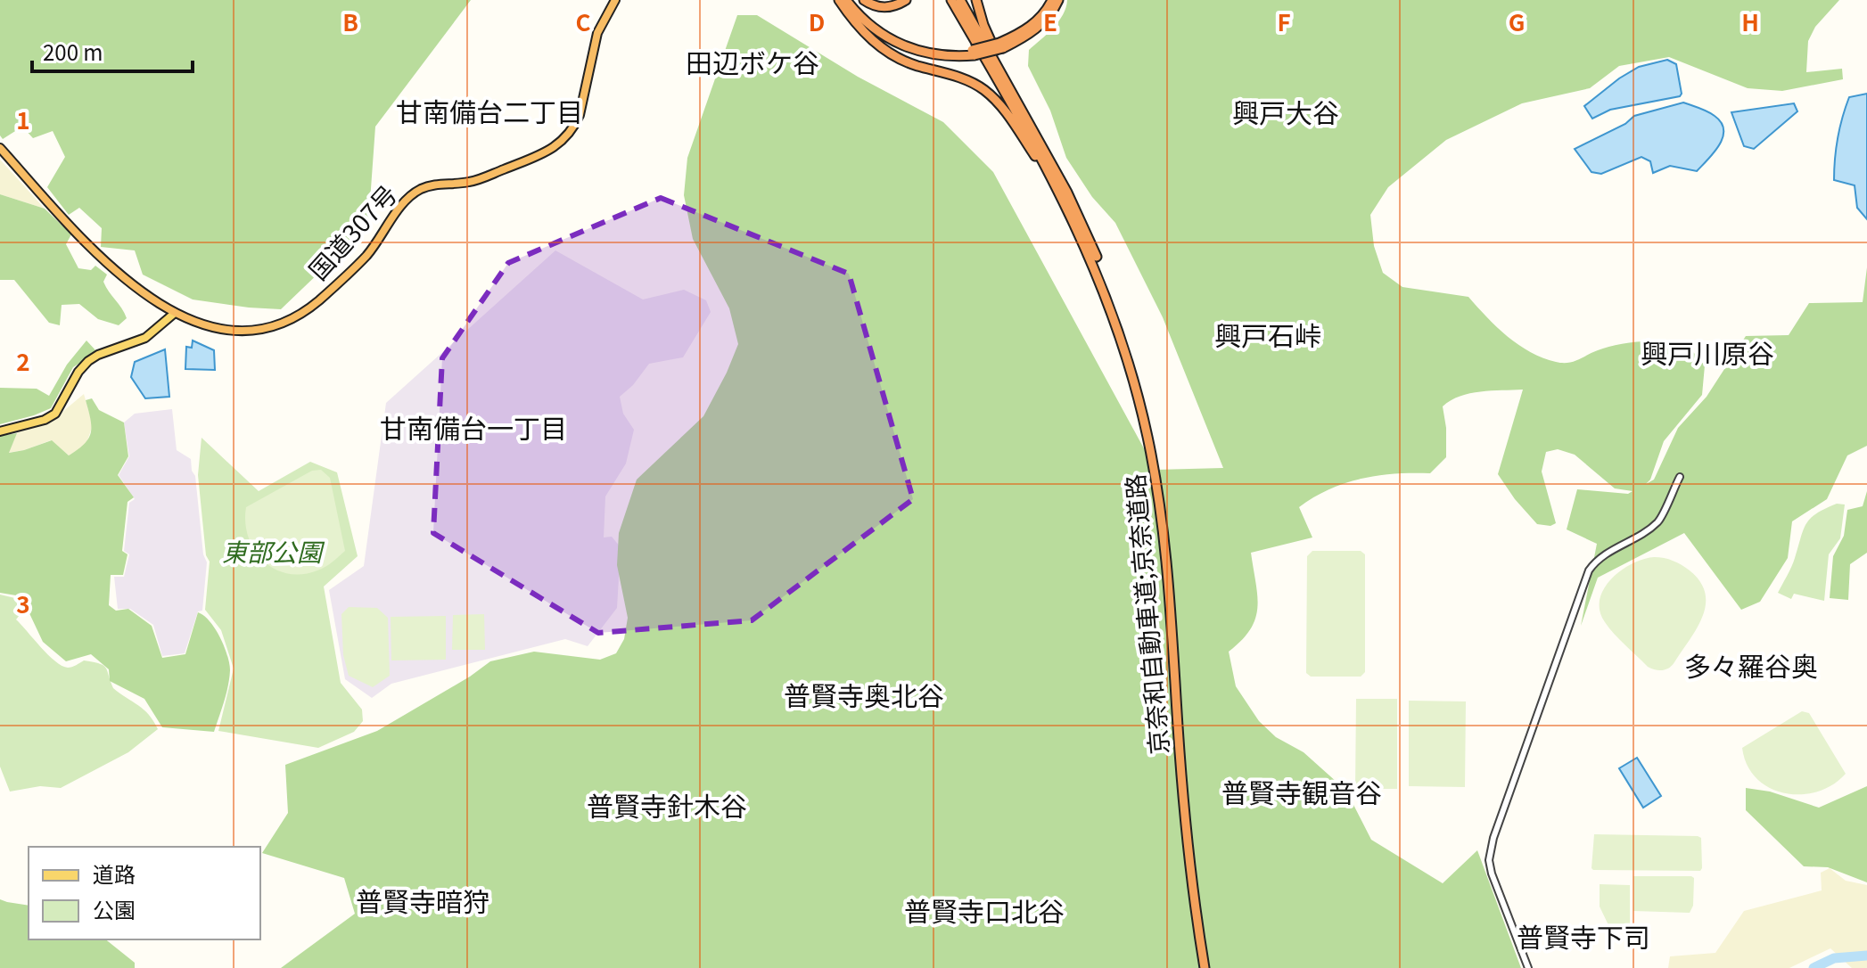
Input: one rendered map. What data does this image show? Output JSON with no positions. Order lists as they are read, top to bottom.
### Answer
{
  "streets": {
    "highway": ["国道307号", "京奈和自動車道;京奈道路"]
  },
  "districts": [
    "田辺ボケ谷",
    "甘南備台二丁目",
    "興戸大谷",
    "興戸石峠",
    "興戸川原谷",
    "甘南備台一丁目",
    "多々羅谷奥",
    "普賢寺奥北谷",
    "普賢寺観音谷",
    "普賢寺針木谷",
    "普賢寺暗狩",
    "普賢寺口北谷",
    "普賢寺下司"
  ],
  "parks": ["東部公園"],
  "legend": ["道路", "公園"],
  "scale_bar": "200 m",
  "grid": {
    "columns": [
      "B",
      "C",
      "D",
      "E",
      "F",
      "G",
      "H"
    ],
    "rows": ["1", "2", "3"]
  }
}
